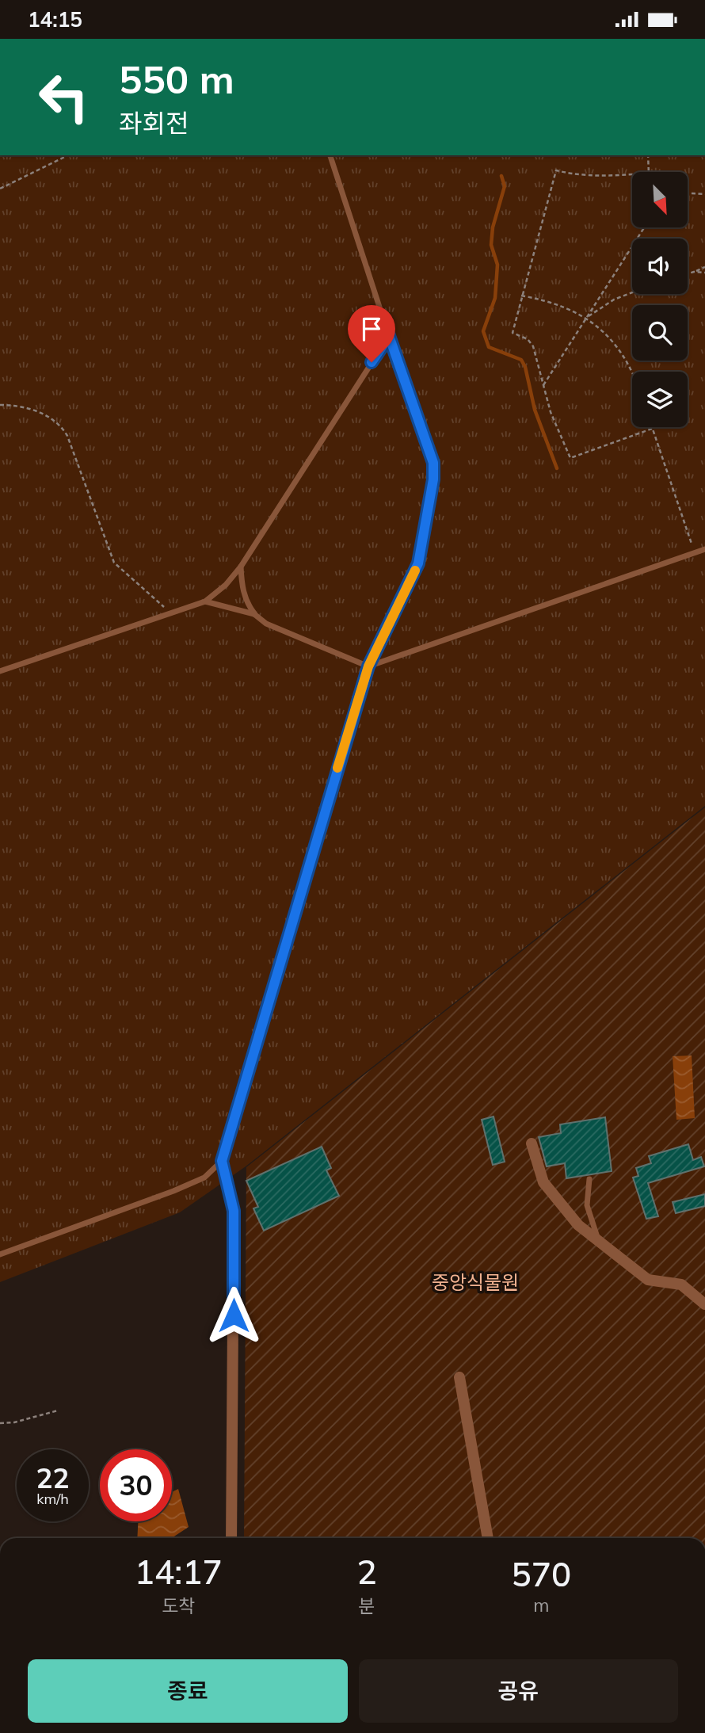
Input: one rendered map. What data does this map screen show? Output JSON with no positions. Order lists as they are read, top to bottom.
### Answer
{
  "parks": ["중앙식물원"],
  "north": "bottom right",
  "page": {
    "status": "14:15",
    "turn": ["550 m", "좌회전"],
    "speed": "22 km/h",
    "limit": "30",
    "eta": [
      "14:17",
      "도착",
      "2",
      "분",
      "570",
      "m"
    ],
    "buttons": ["종료", "공유"]
  }
}
